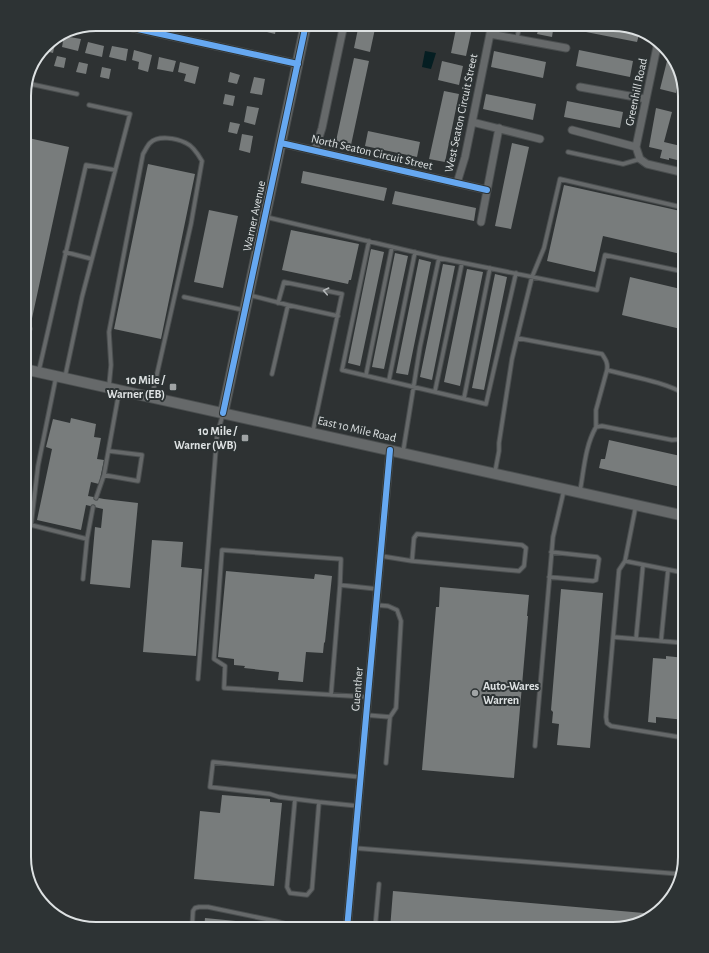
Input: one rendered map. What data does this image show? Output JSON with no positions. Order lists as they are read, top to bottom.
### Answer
{
  "streets": {
    "main road": ["Warner Avenue", "East 10 Mile Road"],
    "street": [
      "Greenhill Road",
      "West Seaton Circuit Street",
      "North Seaton Circuit Street",
      "Guenther"
    ]
  },
  "crossings": [
    ["West Seaton Circuit Street", "North Seaton Circuit Street"],
    ["North Seaton Circuit Street", "Warner Avenue"],
    ["Warner Avenue", "East 10 Mile Road"],
    ["East 10 Mile Road", "Guenther"]
  ],
  "places": {
    "transit": ["10 Mile / Warner (EB)", "10 Mile / Warner (WB)"],
    "other": ["Auto-Wares Warren"]
  }
}
